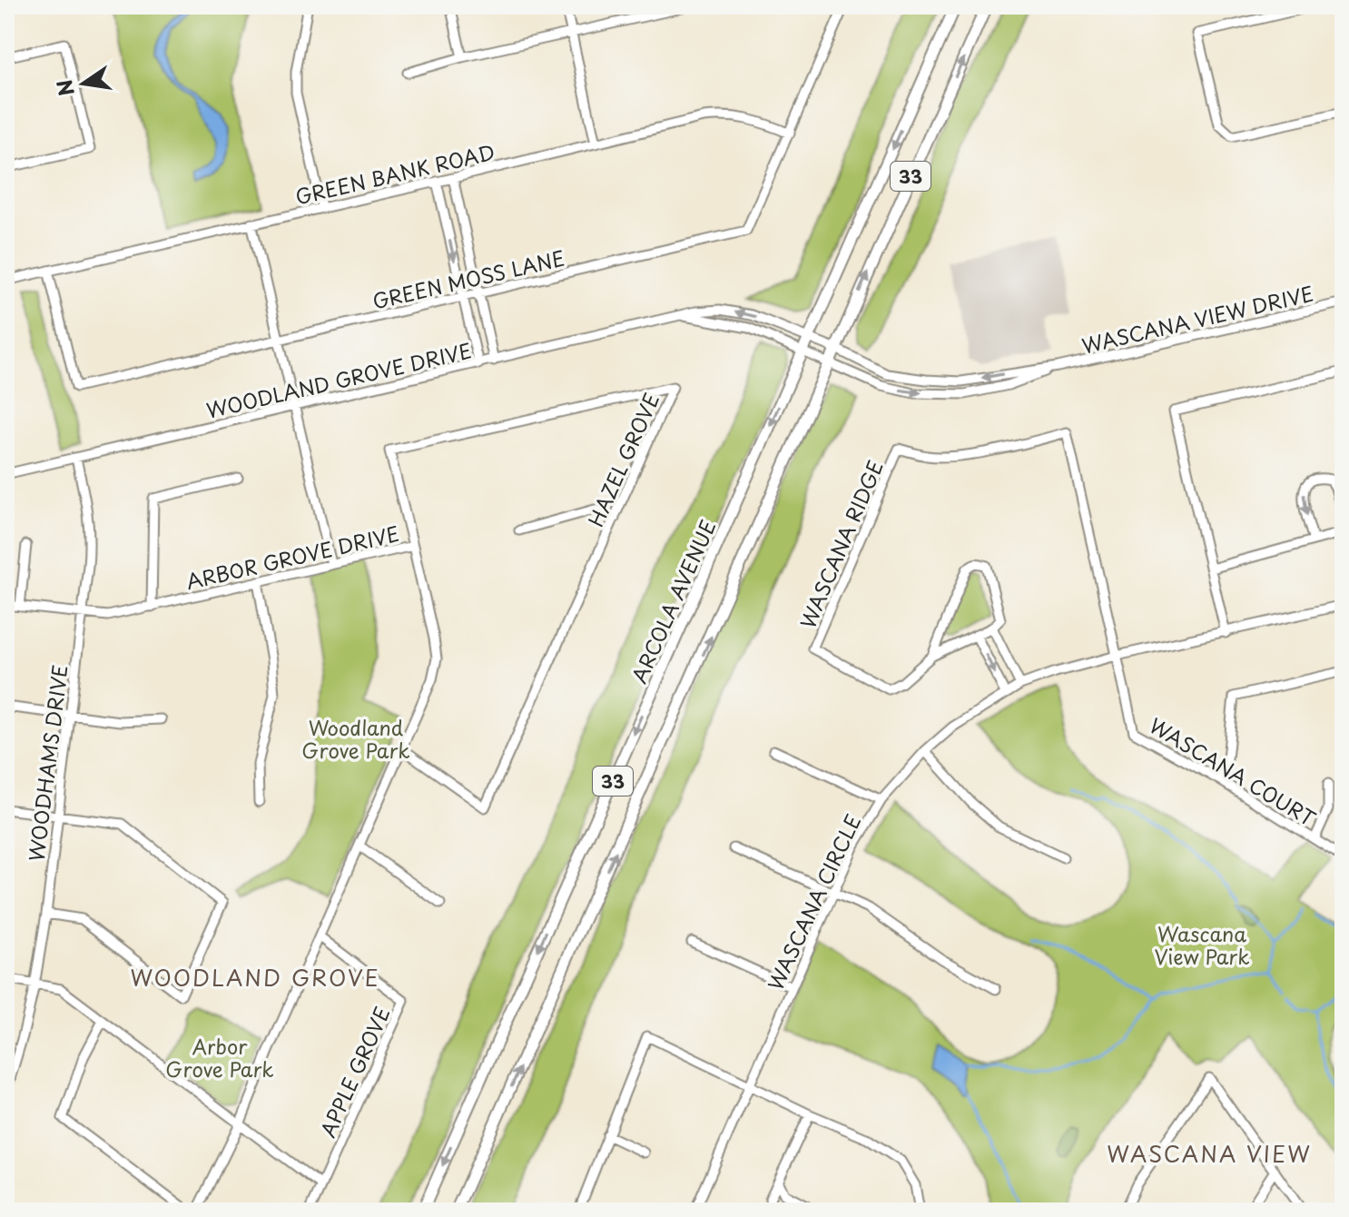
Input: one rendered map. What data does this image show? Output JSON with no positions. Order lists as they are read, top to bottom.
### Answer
{
  "streets": {
    "main road": ["33", "ARCOLA AVENUE"],
    "street": [
      "GREEN BANK ROAD",
      "GREEN MOSS LANE",
      "WASCANA VIEW DRIVE",
      "WOODLAND GROVE DRIVE",
      "HAZEL GROVE",
      "WASCANA RIDGE",
      "ARBOR GROVE DRIVE",
      "WOODHAMS DRIVE",
      "WASCANA COURT",
      "WASCANA CIRCLE",
      "APPLE GROVE"
    ]
  },
  "crossings": [
    ["GREEN BANK ROAD", "GREEN MOSS LANE"],
    ["33", "WASCANA VIEW DRIVE"],
    ["WASCANA VIEW DRIVE", "WOODLAND GROVE DRIVE"],
    ["WASCANA VIEW DRIVE", "ARCOLA AVENUE"],
    ["WOODLAND GROVE DRIVE", "ARCOLA AVENUE"],
    ["WOODLAND GROVE DRIVE", "WOODHAMS DRIVE"],
    ["HAZEL GROVE", "ARBOR GROVE DRIVE"],
    ["WASCANA RIDGE", "WASCANA COURT"],
    ["WASCANA RIDGE", "WASCANA CIRCLE"],
    ["ARBOR GROVE DRIVE", "WOODHAMS DRIVE"],
    ["ARBOR GROVE DRIVE", "APPLE GROVE"],
    ["WASCANA COURT", "WASCANA CIRCLE"]
  ],
  "districts": ["WOODLAND GROVE", "WASCANA VIEW"],
  "parks": ["Woodland Grove Park", "Wascana View Park", "Arbor Grove Park"],
  "north": "left"
}
